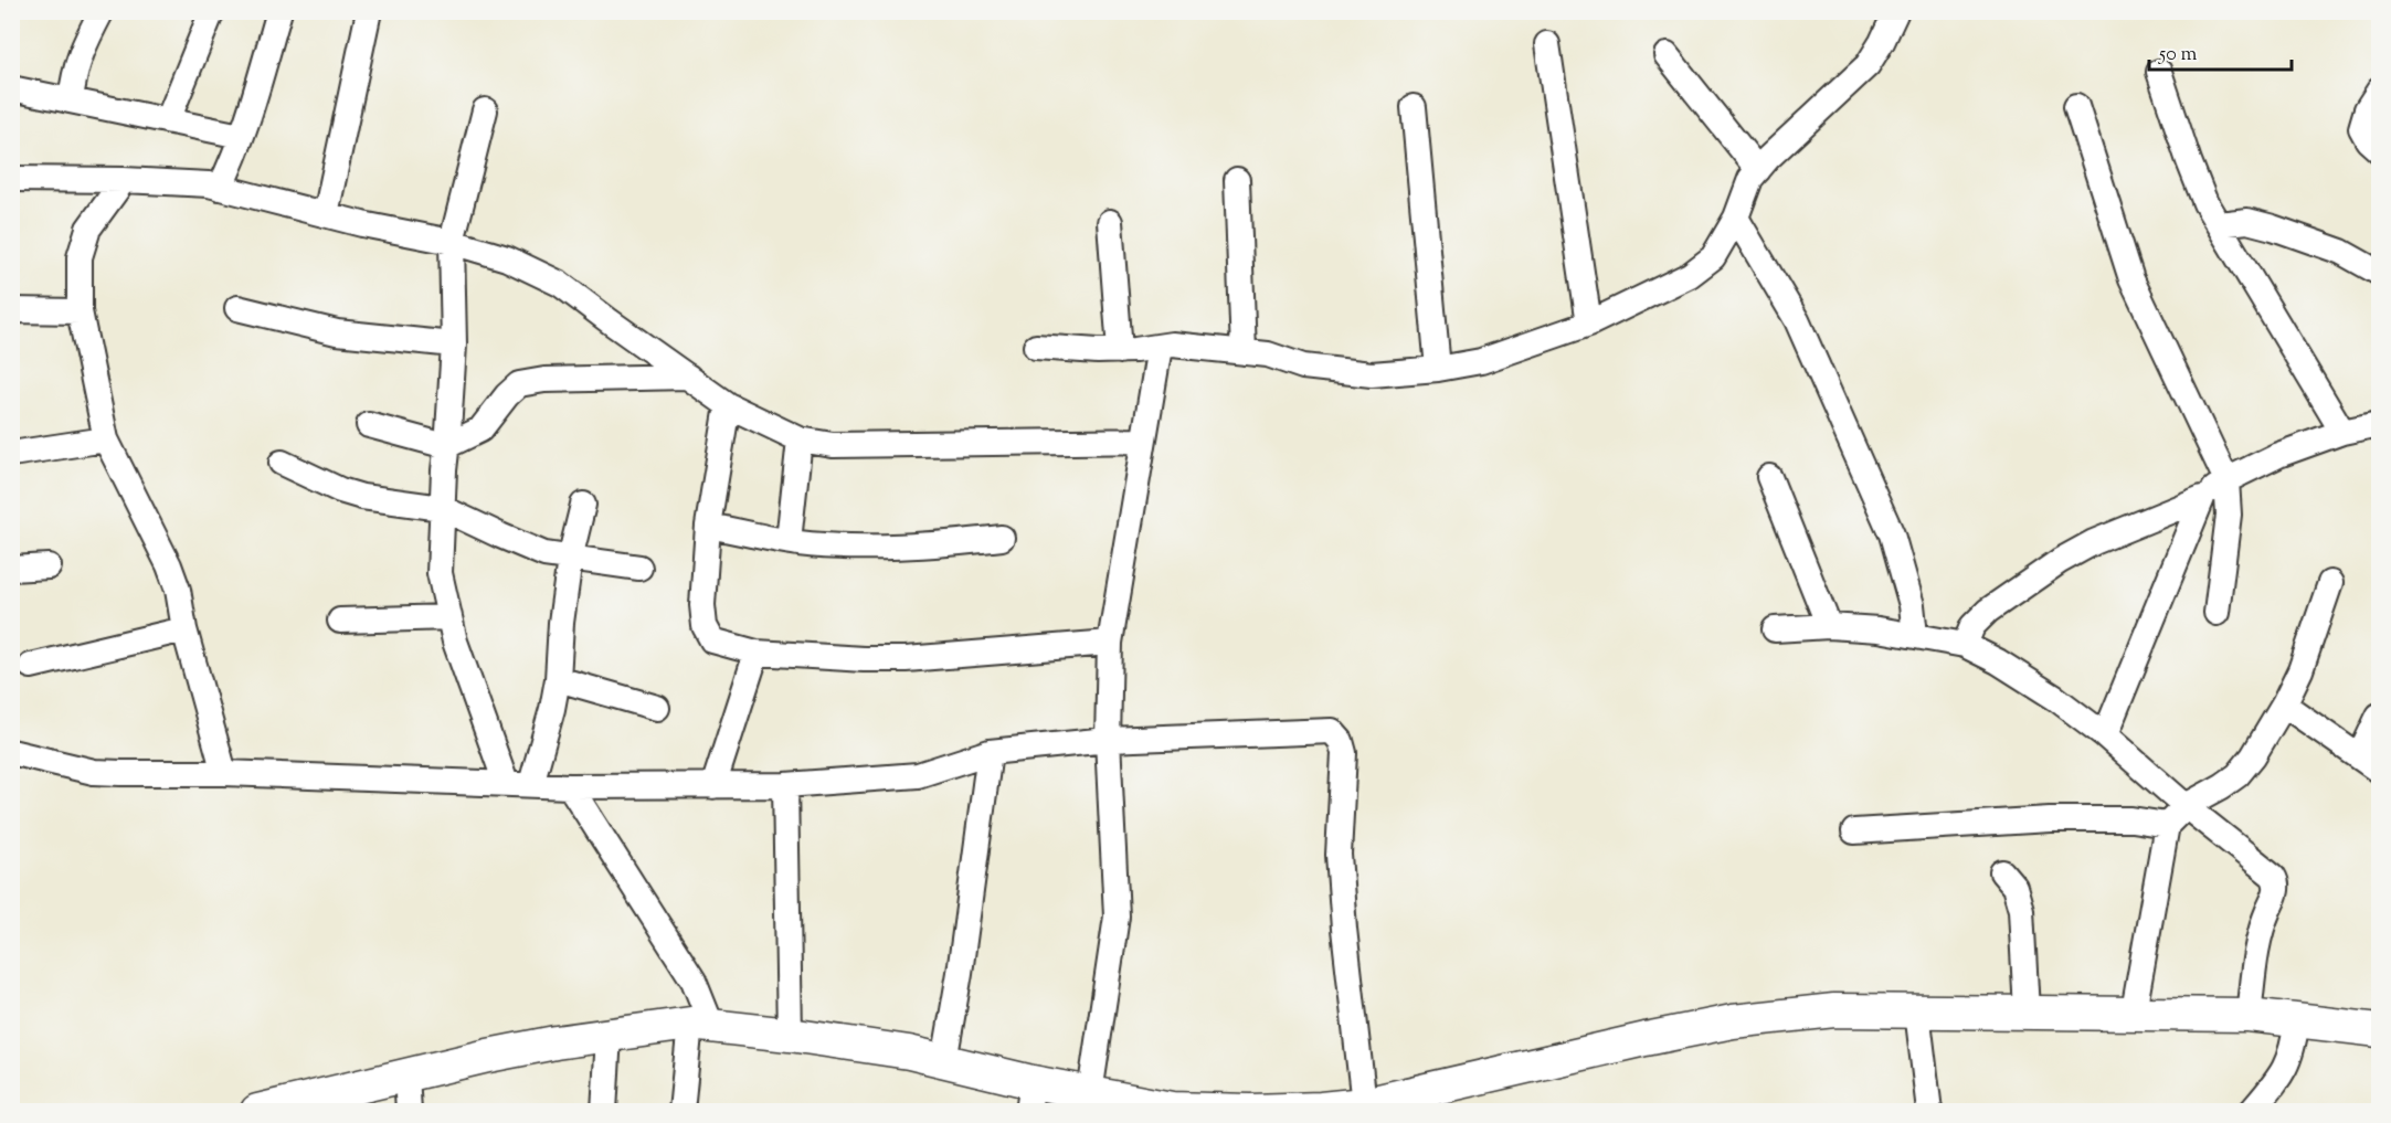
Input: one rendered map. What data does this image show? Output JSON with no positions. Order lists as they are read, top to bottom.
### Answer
{
  "scale_bar": "50 m"
}
